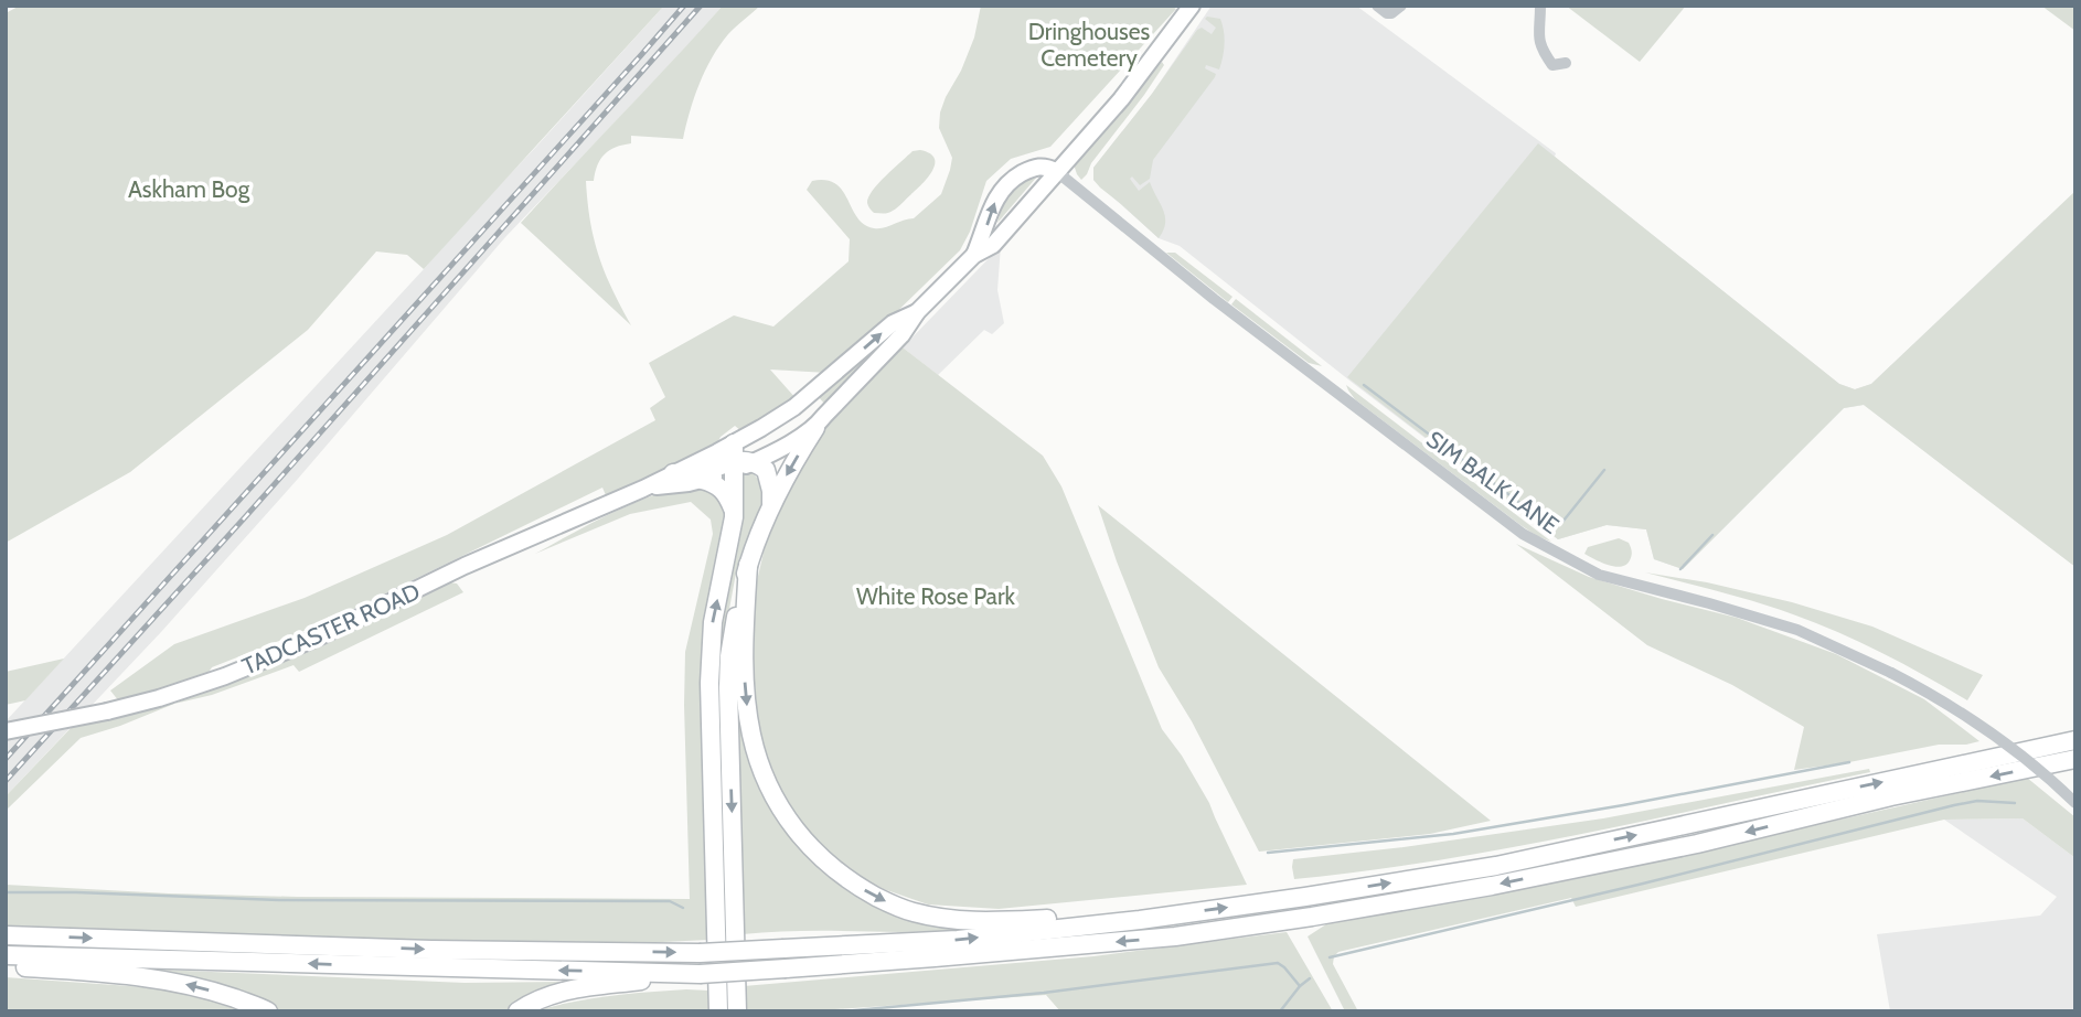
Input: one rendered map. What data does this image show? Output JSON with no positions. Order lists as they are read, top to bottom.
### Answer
{
  "streets": {
    "main road": ["TADCASTER ROAD"],
    "street": ["SIM BALK LANE"]
  },
  "crossings": [
    ["SIM BALK LANE", "TADCASTER ROAD"]
  ],
  "parks": ["Dringhouses Cemetery", "Askham Bog", "White Rose Park"]
}
